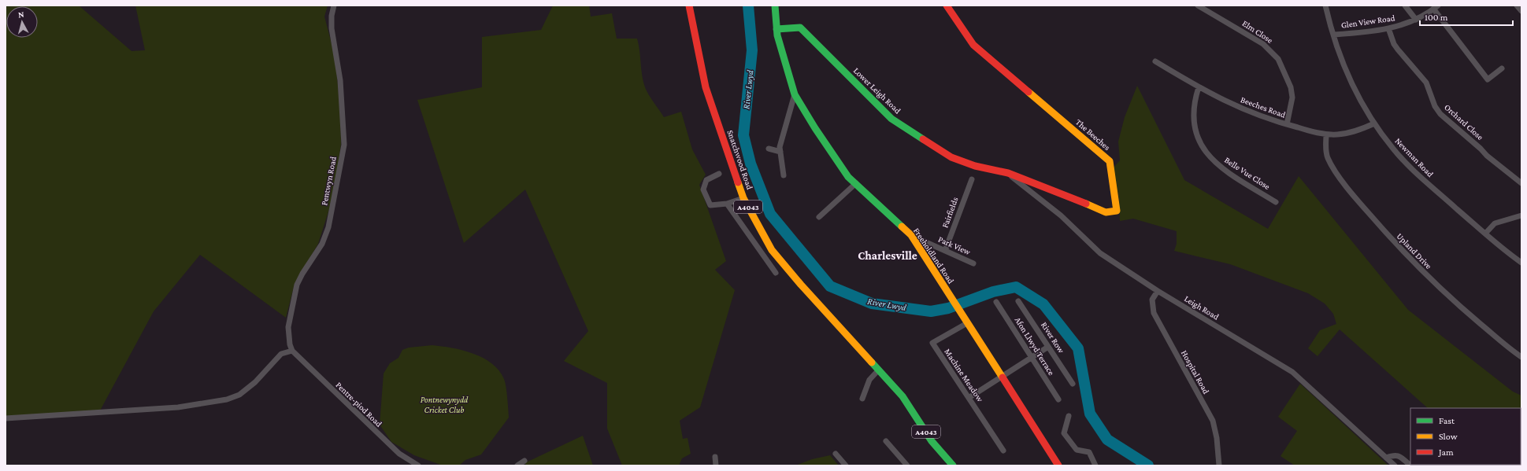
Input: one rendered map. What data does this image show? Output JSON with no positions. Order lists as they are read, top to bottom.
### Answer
{
  "streets": {
    "main road": [
      "Lower Leigh Road",
      "The Beeches",
      "Snatchwood Road",
      "A4043",
      "Freeholdland Road"
    ],
    "street": [
      "Glen View Road",
      "Elm Close",
      "Beeches Road",
      "Orchard Close",
      "Newman Road",
      "Belle Vue Close",
      "Pentwyn Road",
      "Fairfields",
      "Park View",
      "Upland Drive",
      "Leigh Road",
      "River Row",
      "Afon Llwyd Terrace",
      "Hospital Road",
      "Machine Meadow",
      "Pentre-piod Road"
    ]
  },
  "crossings": [
    ["Glen View Road", "Orchard Close"],
    ["Glen View Road", "Newman Road"],
    ["Elm Close", "Beeches Road"],
    ["Lower Leigh Road", "The Beeches"],
    ["Lower Leigh Road", "Freeholdland Road"],
    ["Lower Leigh Road", "Leigh Road"],
    ["Beeches Road", "Newman Road"],
    ["Beeches Road", "Belle Vue Close"],
    ["Beeches Road", "Upland Drive"],
    ["The Beeches", "Leigh Road"],
    ["Snatchwood Road", "A4043"],
    ["Pentwyn Road", "Pentre-piod Road"],
    ["Fairfields", "Park View"],
    ["Park View", "Freeholdland Road"],
    ["Freeholdland Road", "Machine Meadow"],
    ["Leigh Road", "Hospital Road"]
  ],
  "districts": ["Charlesville"],
  "water": ["River Lwyd"],
  "parks": ["Pontnewynydd Cricket Club"],
  "legend": ["Fast", "Slow", "Jam"],
  "scale_bar": "100 m",
  "north": "top"
}
